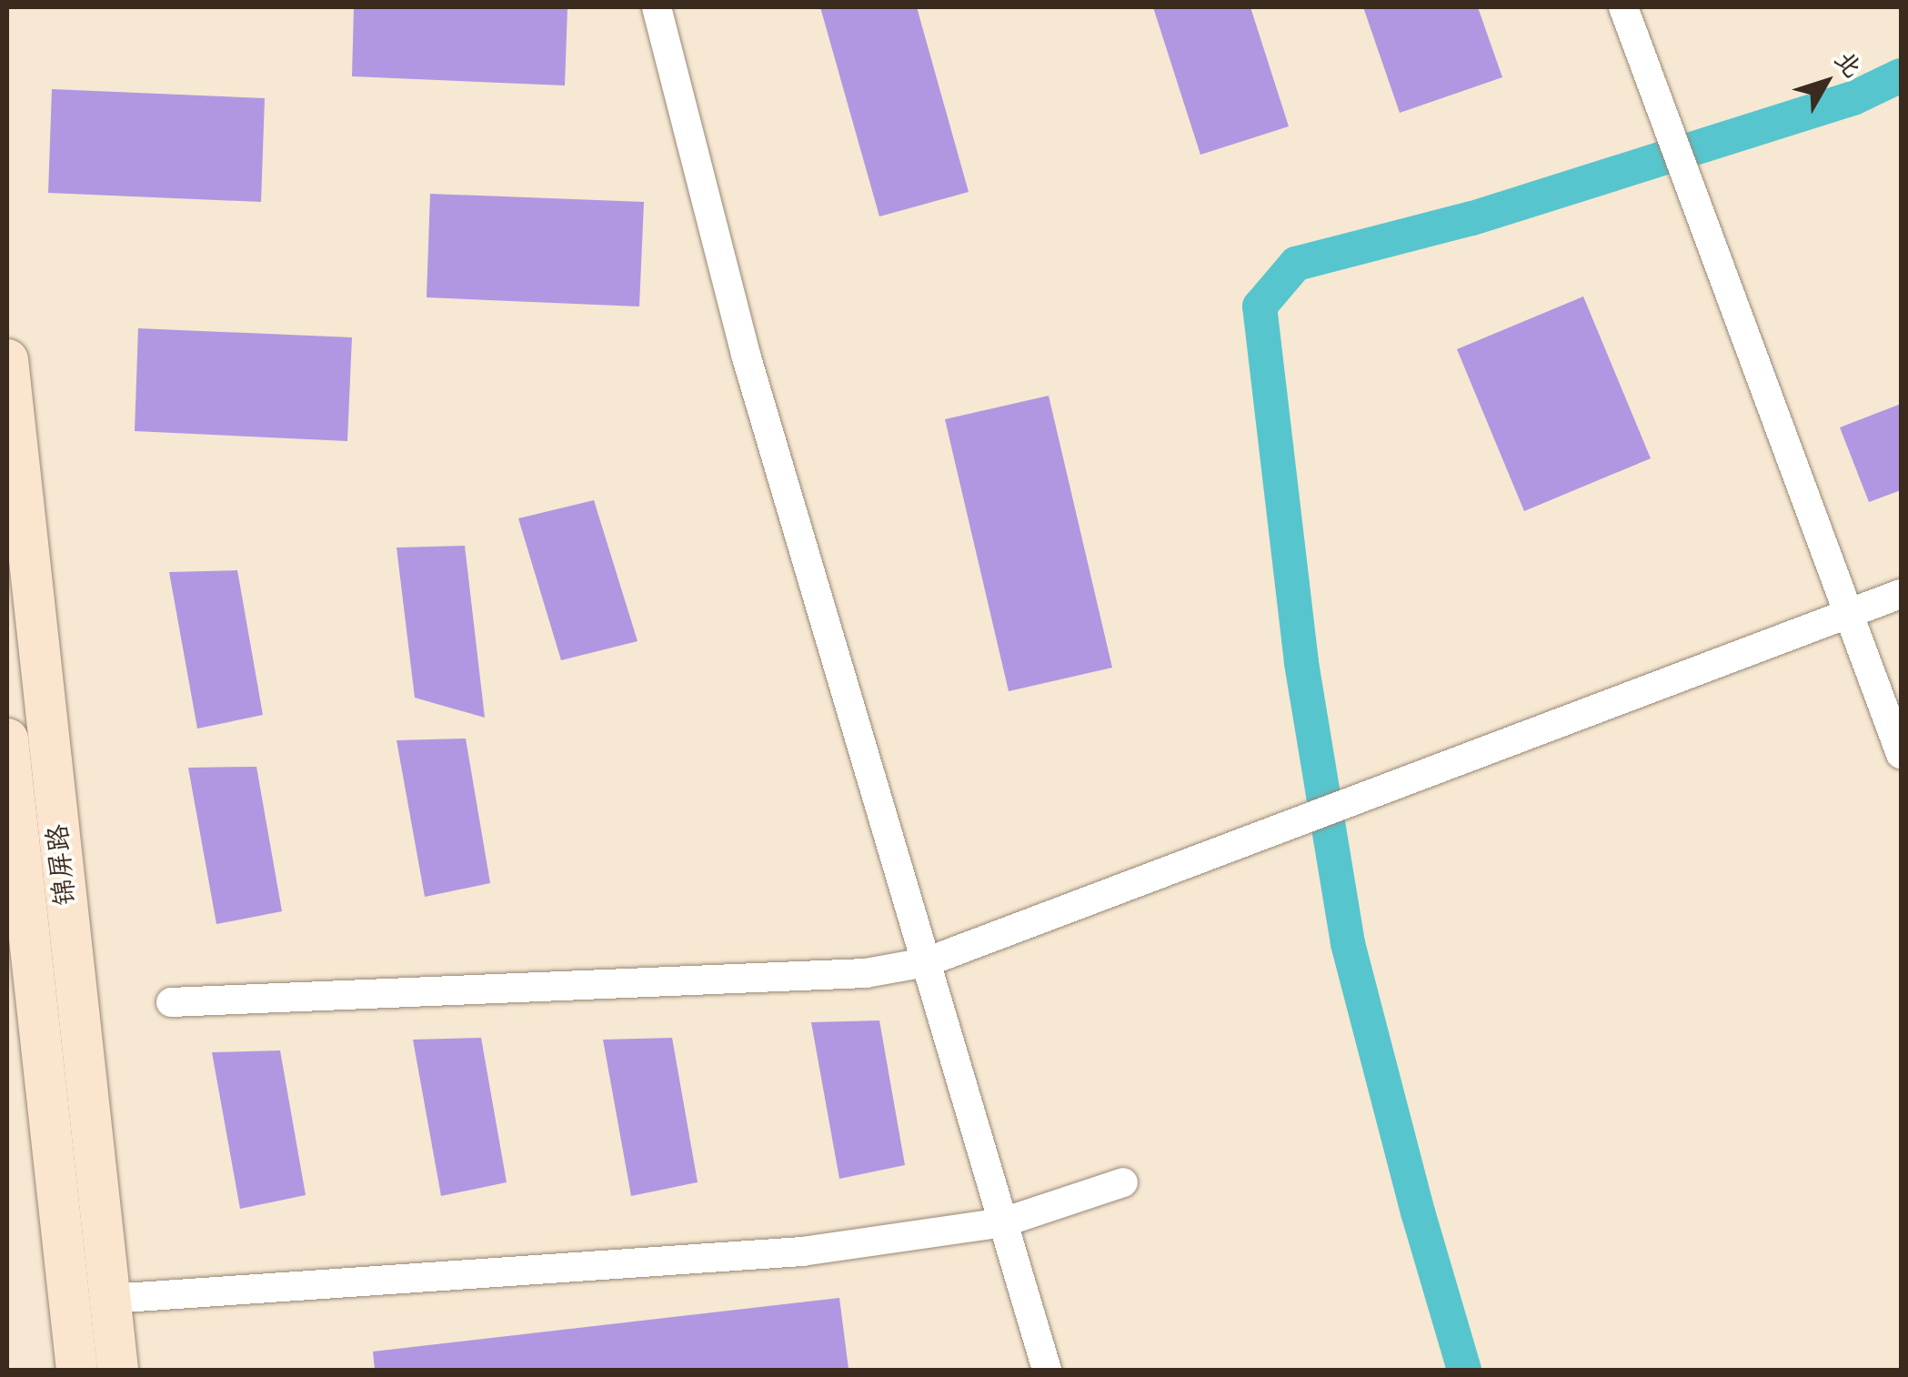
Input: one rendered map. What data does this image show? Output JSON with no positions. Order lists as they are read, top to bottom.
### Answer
{
  "streets": {
    "street": ["锦屏路"]
  },
  "north": "top right"
}
